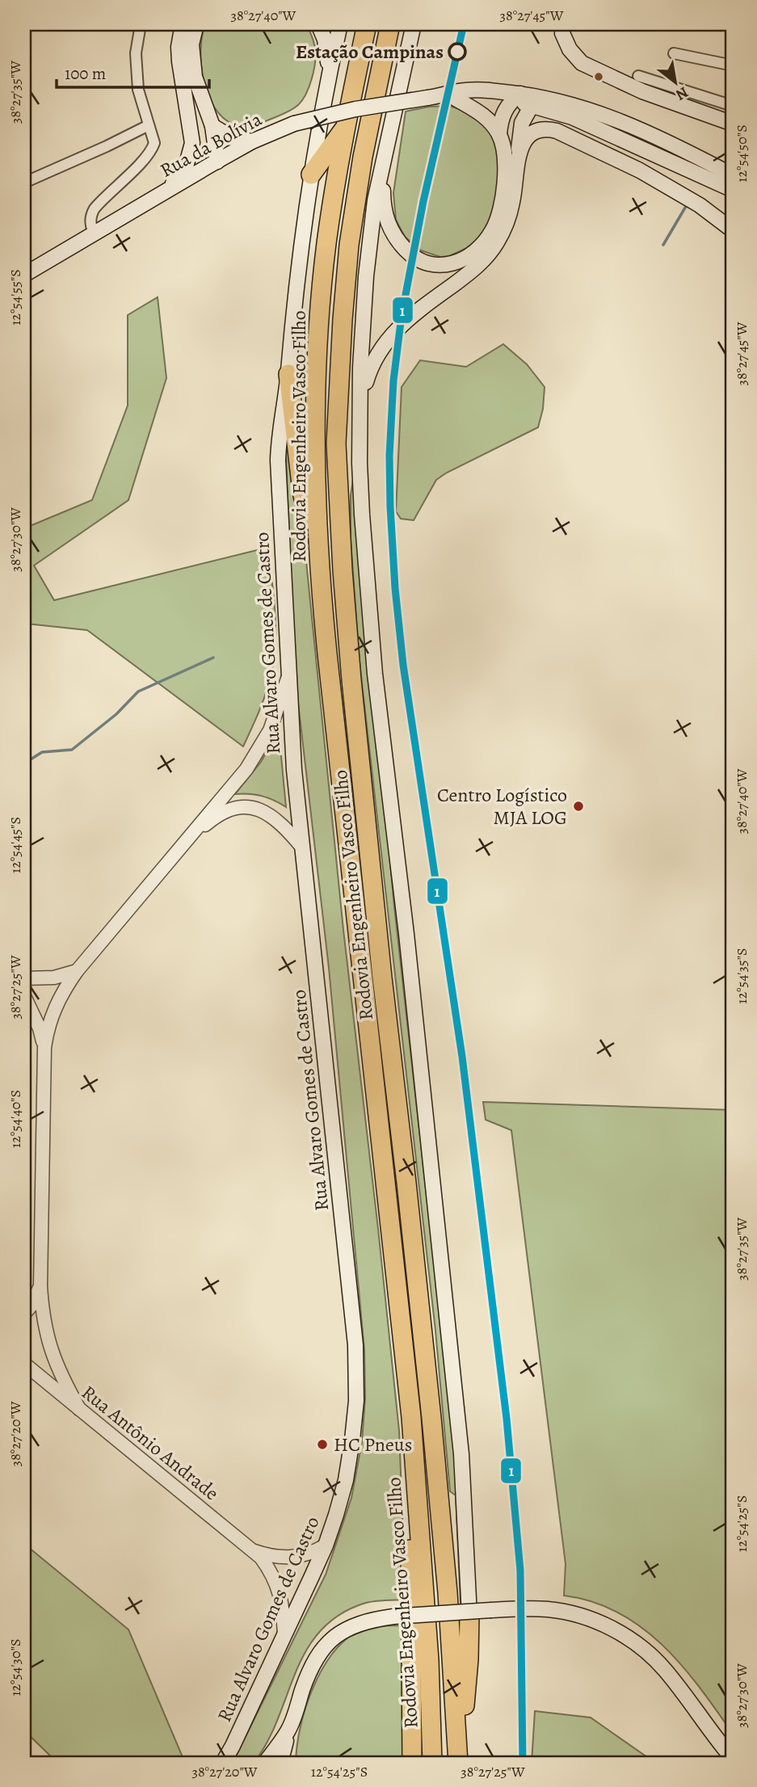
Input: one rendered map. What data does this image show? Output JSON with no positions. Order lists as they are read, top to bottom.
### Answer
{
  "streets": {
    "highway": ["Rodovia Engenheiro Vasco Filho"],
    "main road": ["Rua da Bolívia", "Rua Alvaro Gomes de Castro"],
    "street": ["Rua Antônio Andrade"]
  },
  "crossings": [
    ["Rodovia Engenheiro Vasco Filho", "Rua Alvaro Gomes de Castro"],
    ["Rua Alvaro Gomes de Castro", "Rua Antônio Andrade"]
  ],
  "places": ["Estação Campinas", "Centro Logístico MJA LOG", "HC Pneus"],
  "lines": ["transit line 1"],
  "scale_bar": "100 m",
  "north": "bottom right",
  "coordinates": [
    "38°27'40\"W",
    "38°27'45\"W",
    "38°27'35\"W",
    "12°54'50\"S",
    "12°54'55\"S",
    "38°27'30\"W",
    "12°54'45\"S",
    "12°54'35\"S",
    "38°27'25\"W",
    "12°54'40\"S",
    "38°27'20\"W",
    "12°54'25\"S",
    "12°54'30\"S"
  ]
}
